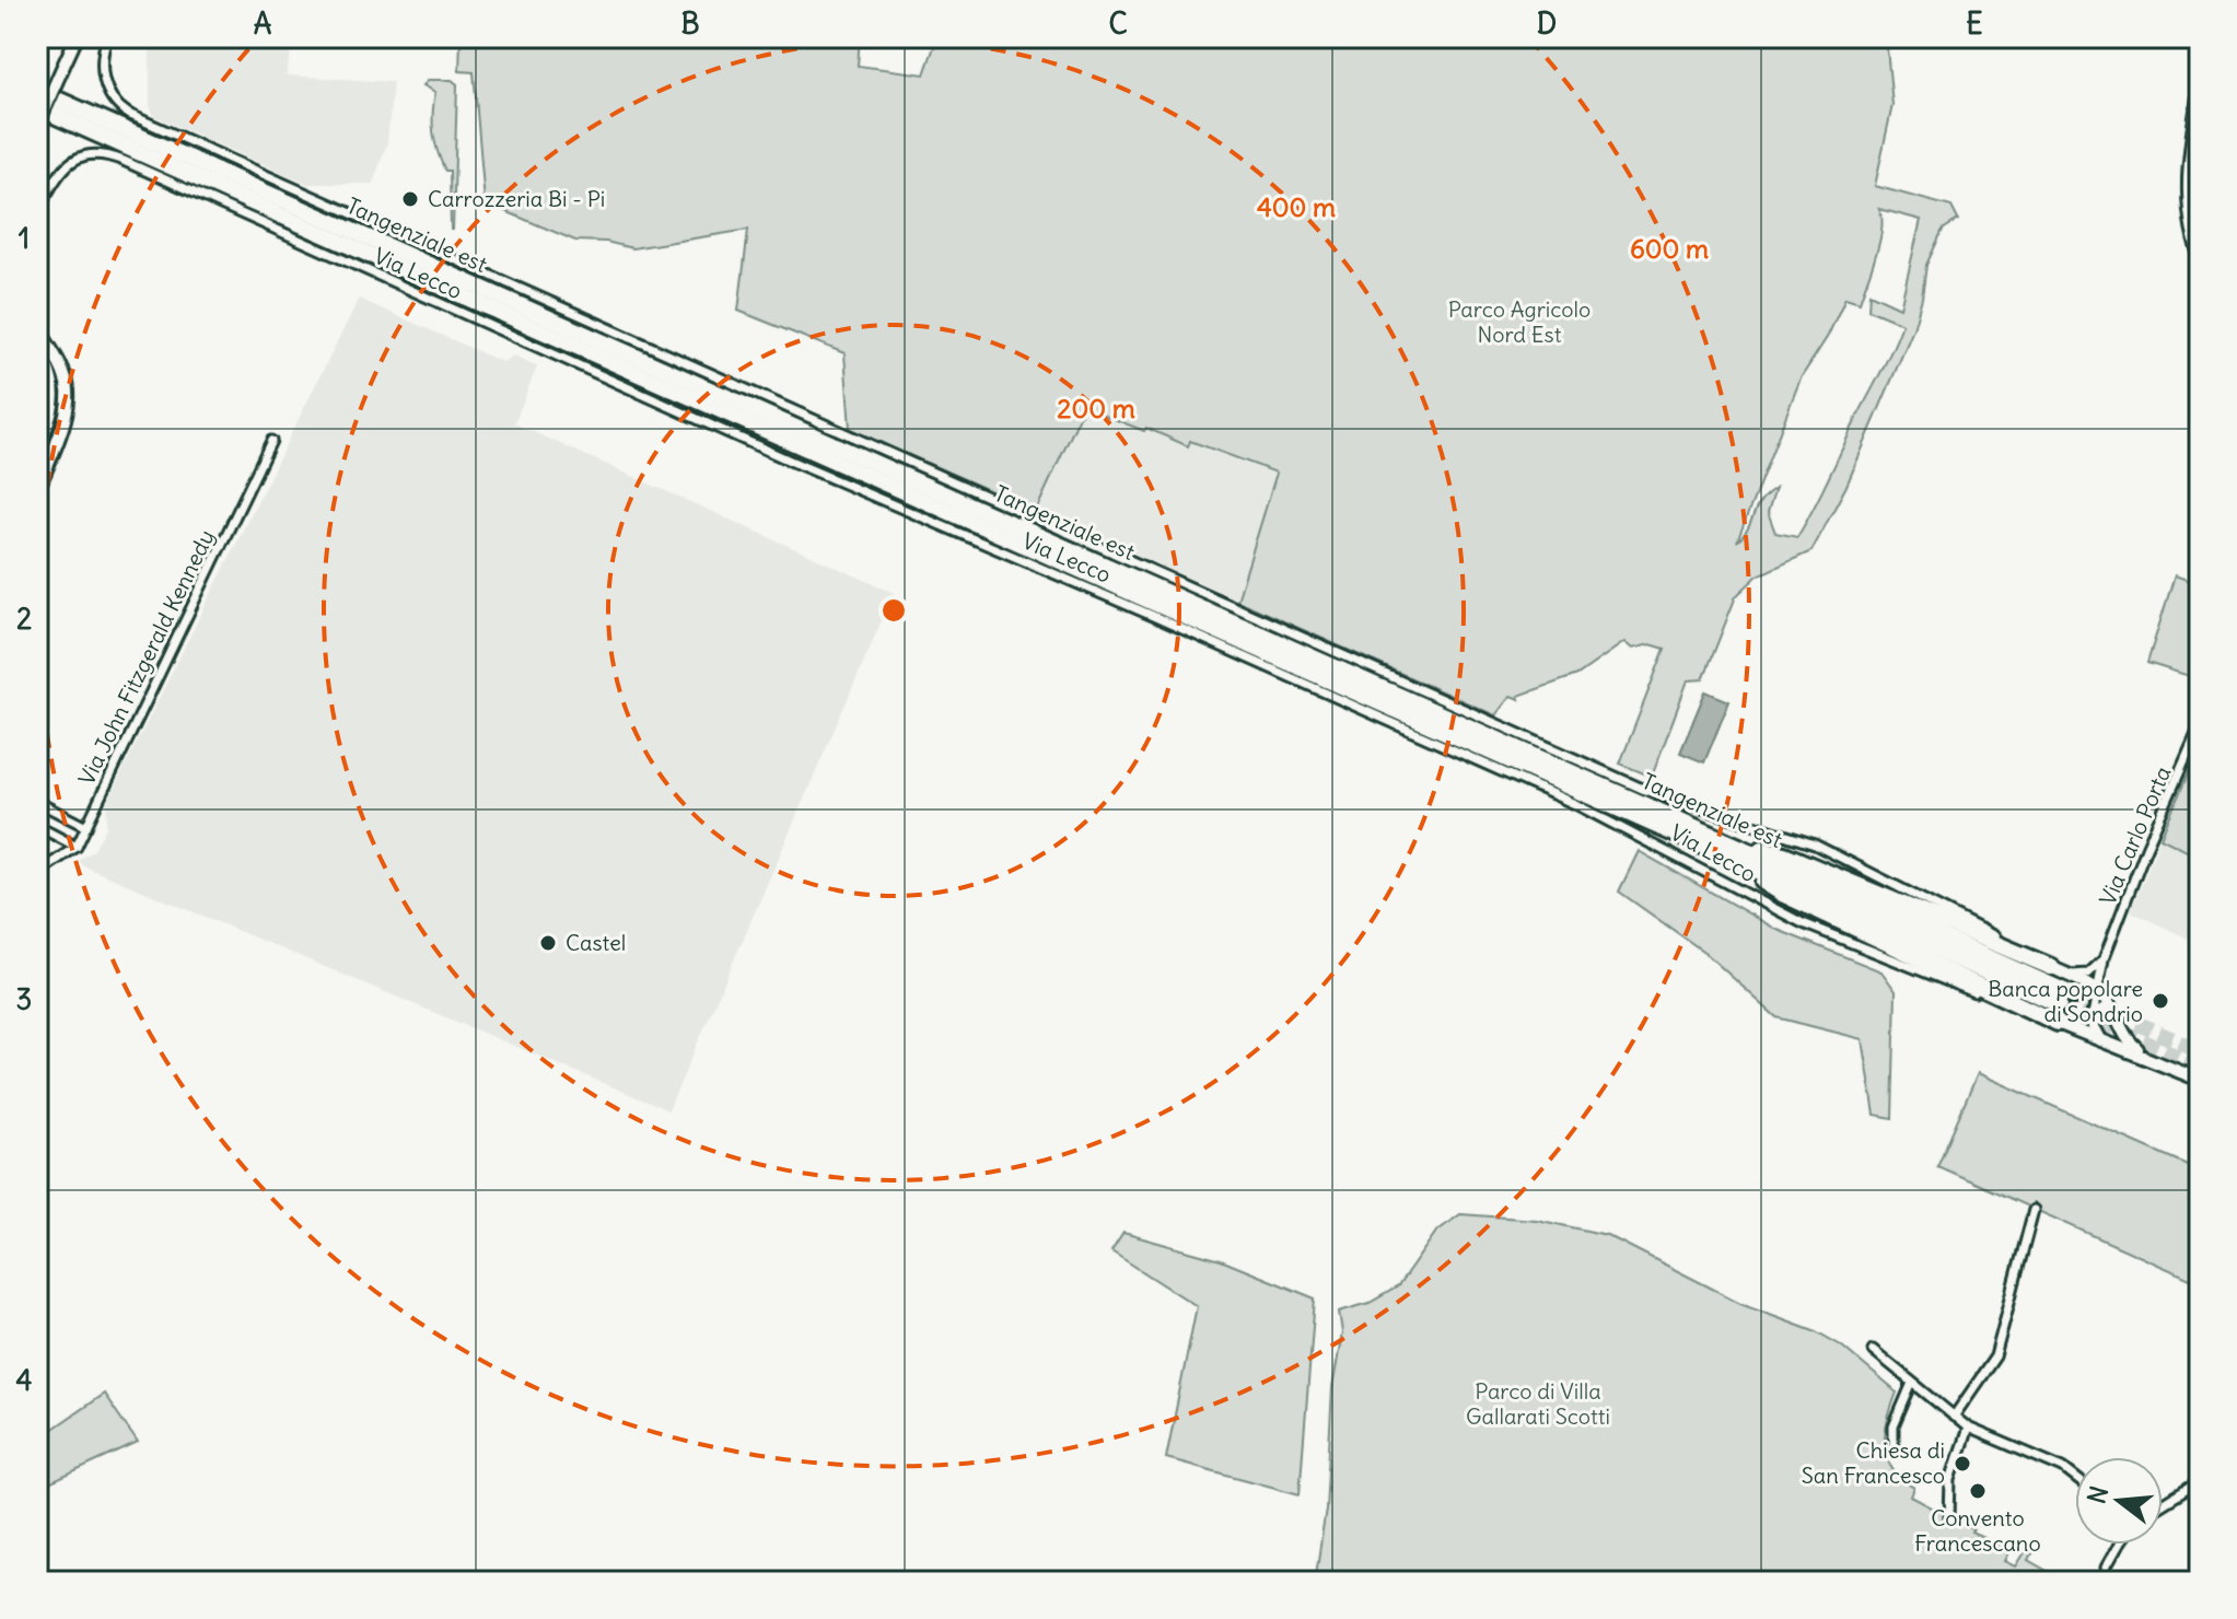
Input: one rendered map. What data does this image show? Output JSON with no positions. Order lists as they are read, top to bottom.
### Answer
{
  "streets": {
    "highway": ["Tangenziale est"],
    "street": ["Via Lecco", "Via John Fitzgerald Kennedy", "Via Carlo Porta"]
  },
  "crossings": [
    ["Via Lecco", "Via Carlo Porta"]
  ],
  "parks": ["Parco Agricolo Nord Est", "Parco di Villa Gallarati Scotti"],
  "places": [
    "Carrozzeria Bi - Pi",
    "Castel",
    "Banca popolare di Sondrio",
    "Chiesa di San Francesco",
    "Convento Francescano"
  ],
  "north": "left",
  "grid": {
    "columns": [
      "A",
      "B",
      "C",
      "D",
      "E"
    ],
    "rows": [
      "1",
      "2",
      "3",
      "4"
    ]
  },
  "rings": ["400 m", "600 m", "200 m"]
}
